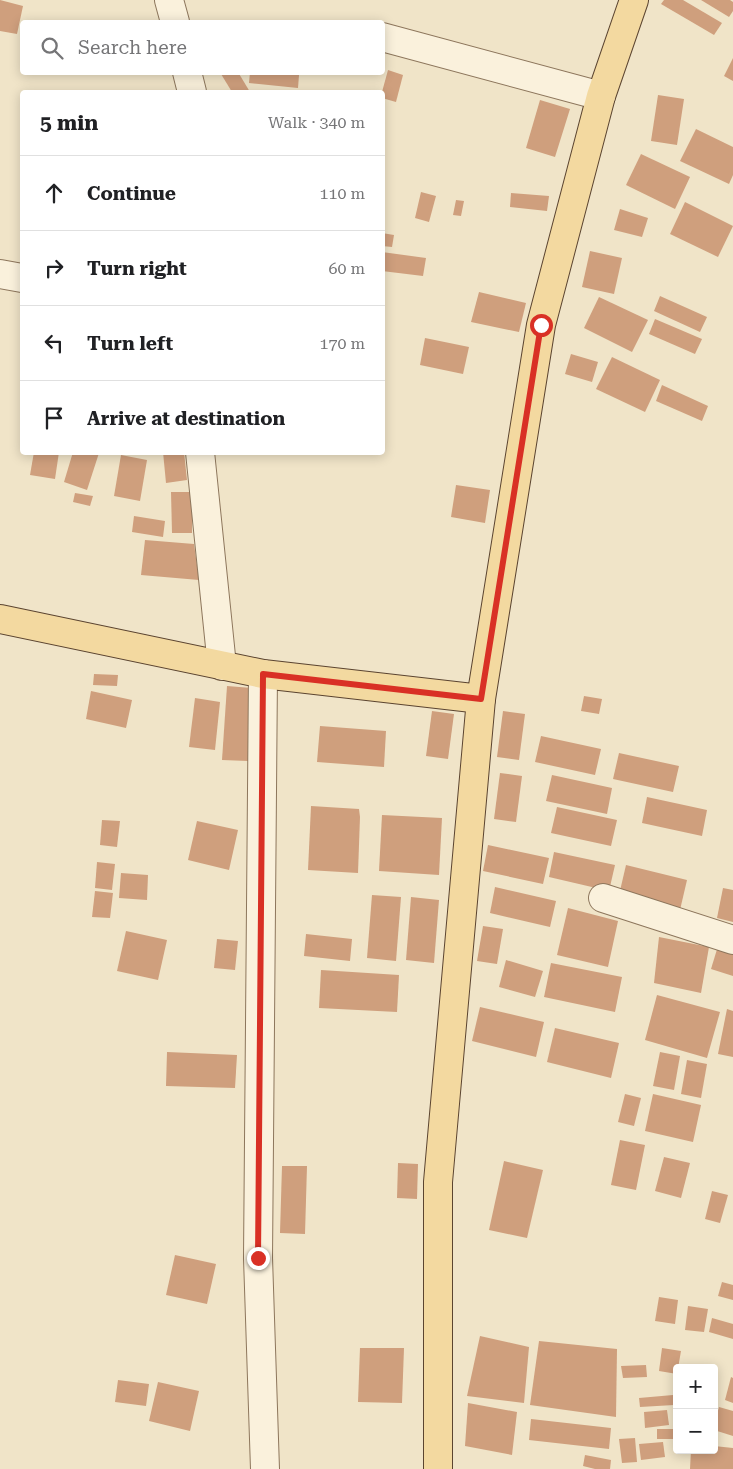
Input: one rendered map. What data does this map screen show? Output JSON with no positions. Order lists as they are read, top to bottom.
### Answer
{
  "page": {
    "search": "Search here",
    "heading": ["5 min", "Walk · 340 m"],
    "list": [
      ["Continue", "110 m"],
      ["Turn right", "60 m"],
      ["Turn left", "170 m"],
      "Arrive at destination"
    ],
    "map_buttons": ["+", "−"]
  }
}
